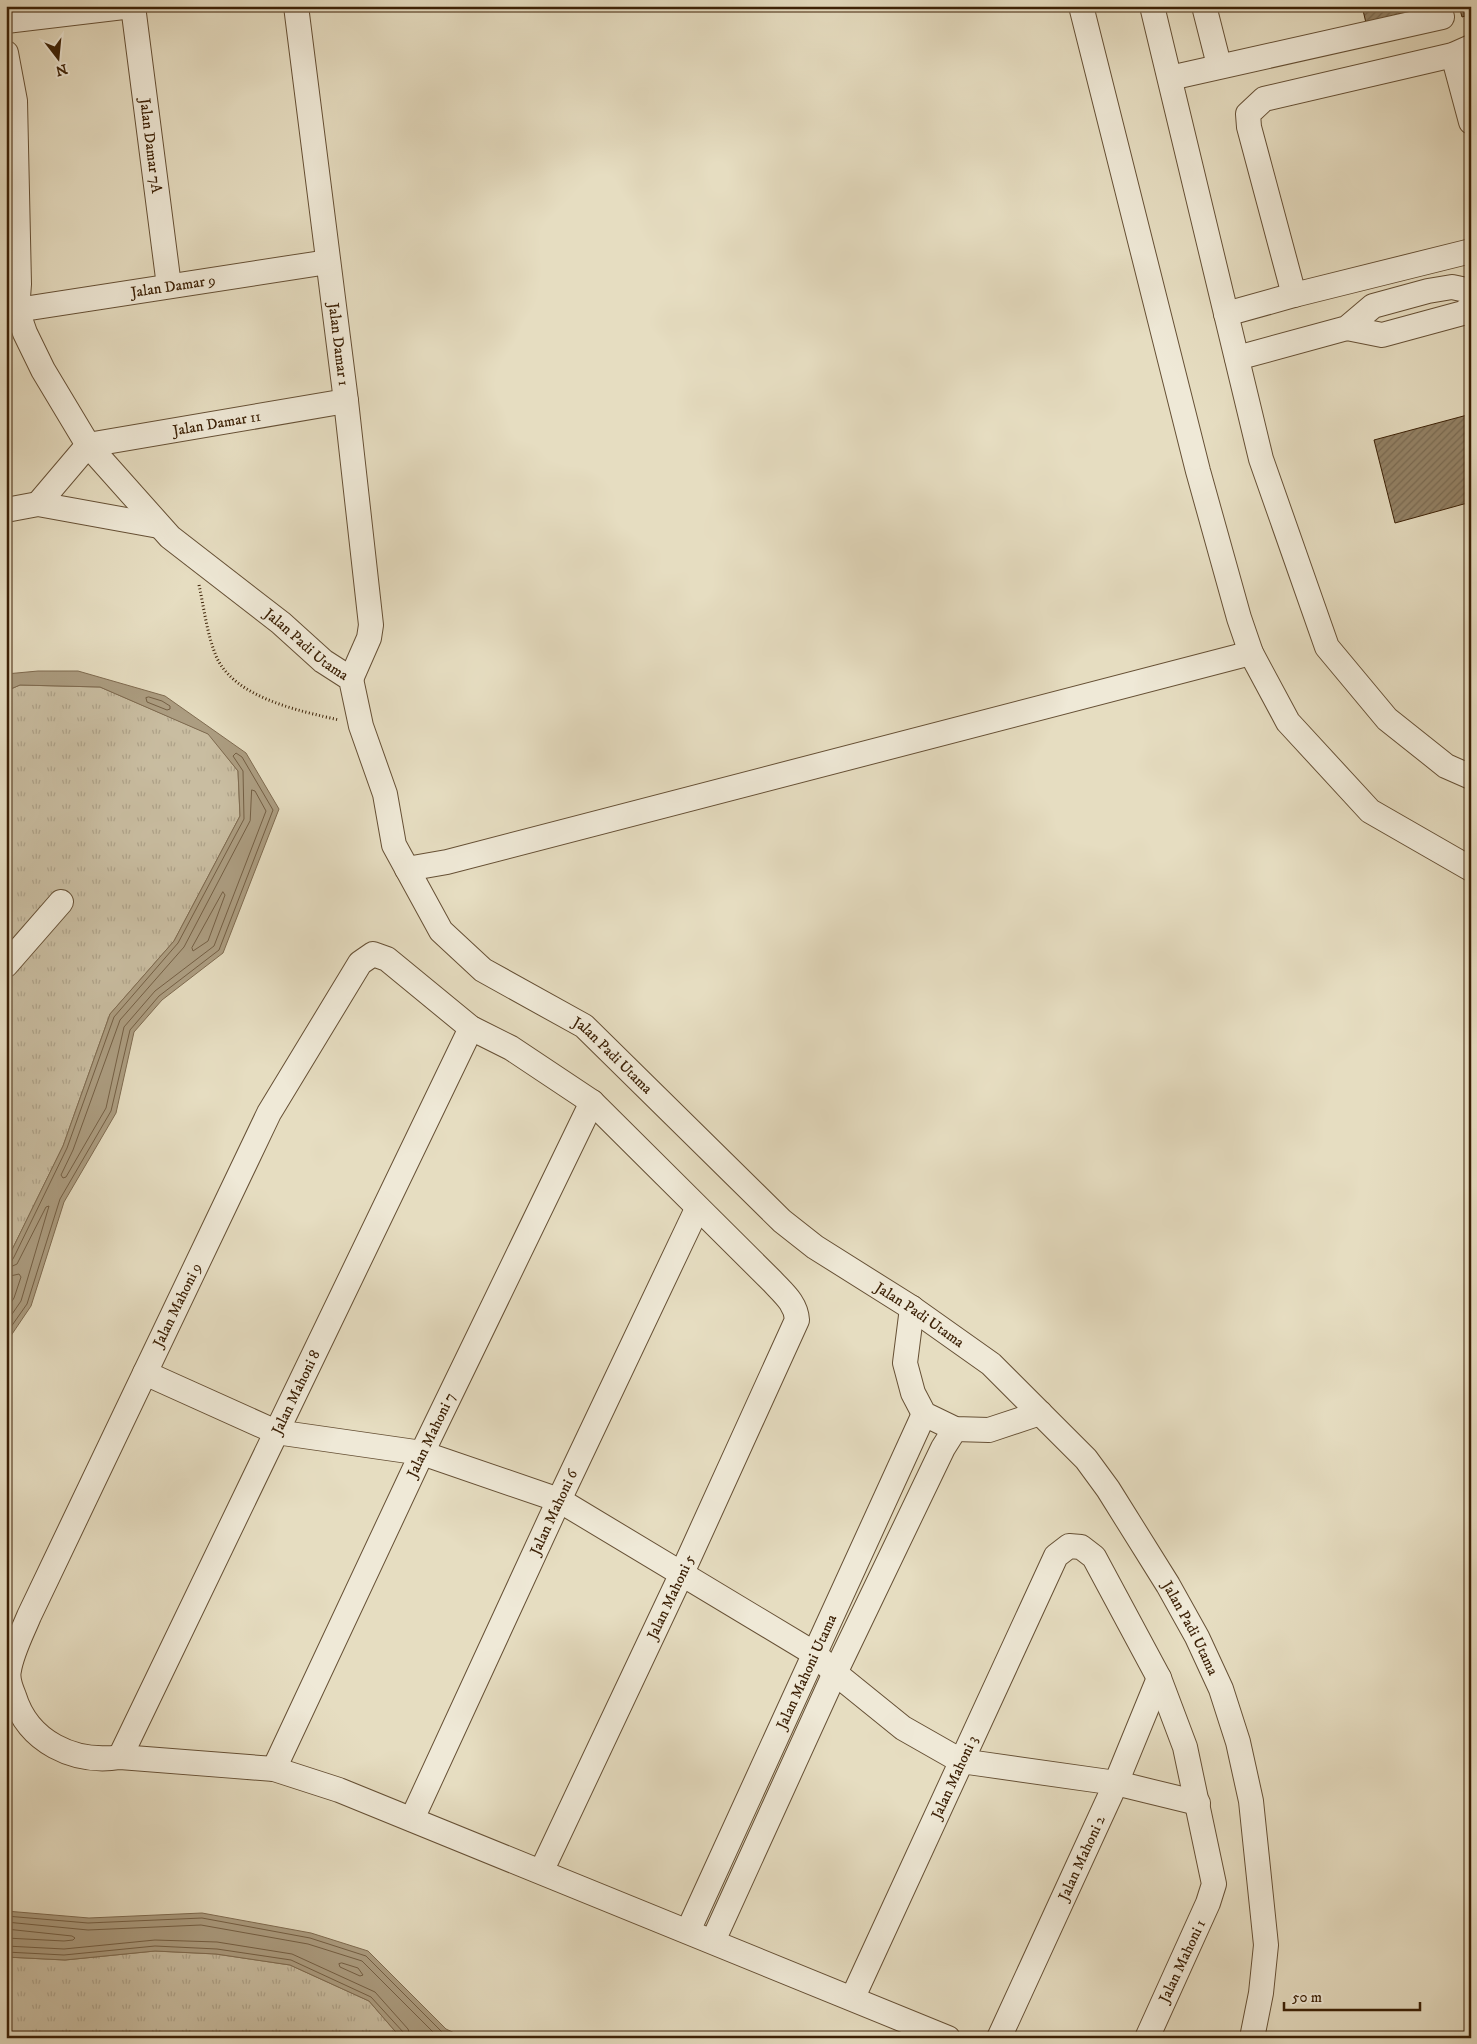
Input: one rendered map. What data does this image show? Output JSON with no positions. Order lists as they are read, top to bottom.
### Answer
{
  "streets": {
    "street": [
      "Jalan Damar 7A",
      "Jalan Damar 9",
      "Jalan Damar 1",
      "Jalan Damar 11",
      "Jalan Padi Utama",
      "Jalan Mahoni 9",
      "Jalan Mahoni 8",
      "Jalan Mahoni 7",
      "Jalan Mahoni 6",
      "Jalan Mahoni 5",
      "Jalan Mahoni Utama",
      "Jalan Mahoni 3",
      "Jalan Mahoni 2",
      "Jalan Mahoni 1"
    ]
  },
  "crossings": [
    ["Jalan Damar 7A", "Jalan Damar 9"],
    ["Jalan Damar 9", "Jalan Damar 1"],
    ["Jalan Damar 9", "Jalan Padi Utama"],
    ["Jalan Damar 1", "Jalan Damar 11"],
    ["Jalan Damar 1", "Jalan Padi Utama"],
    ["Jalan Damar 11", "Jalan Padi Utama"],
    ["Jalan Mahoni 9", "Jalan Mahoni 8"],
    ["Jalan Mahoni 6", "Jalan Mahoni 5"],
    ["Jalan Mahoni 3", "Jalan Mahoni 2"]
  ],
  "scale_bar": "50 m",
  "north": "bottom"
}
